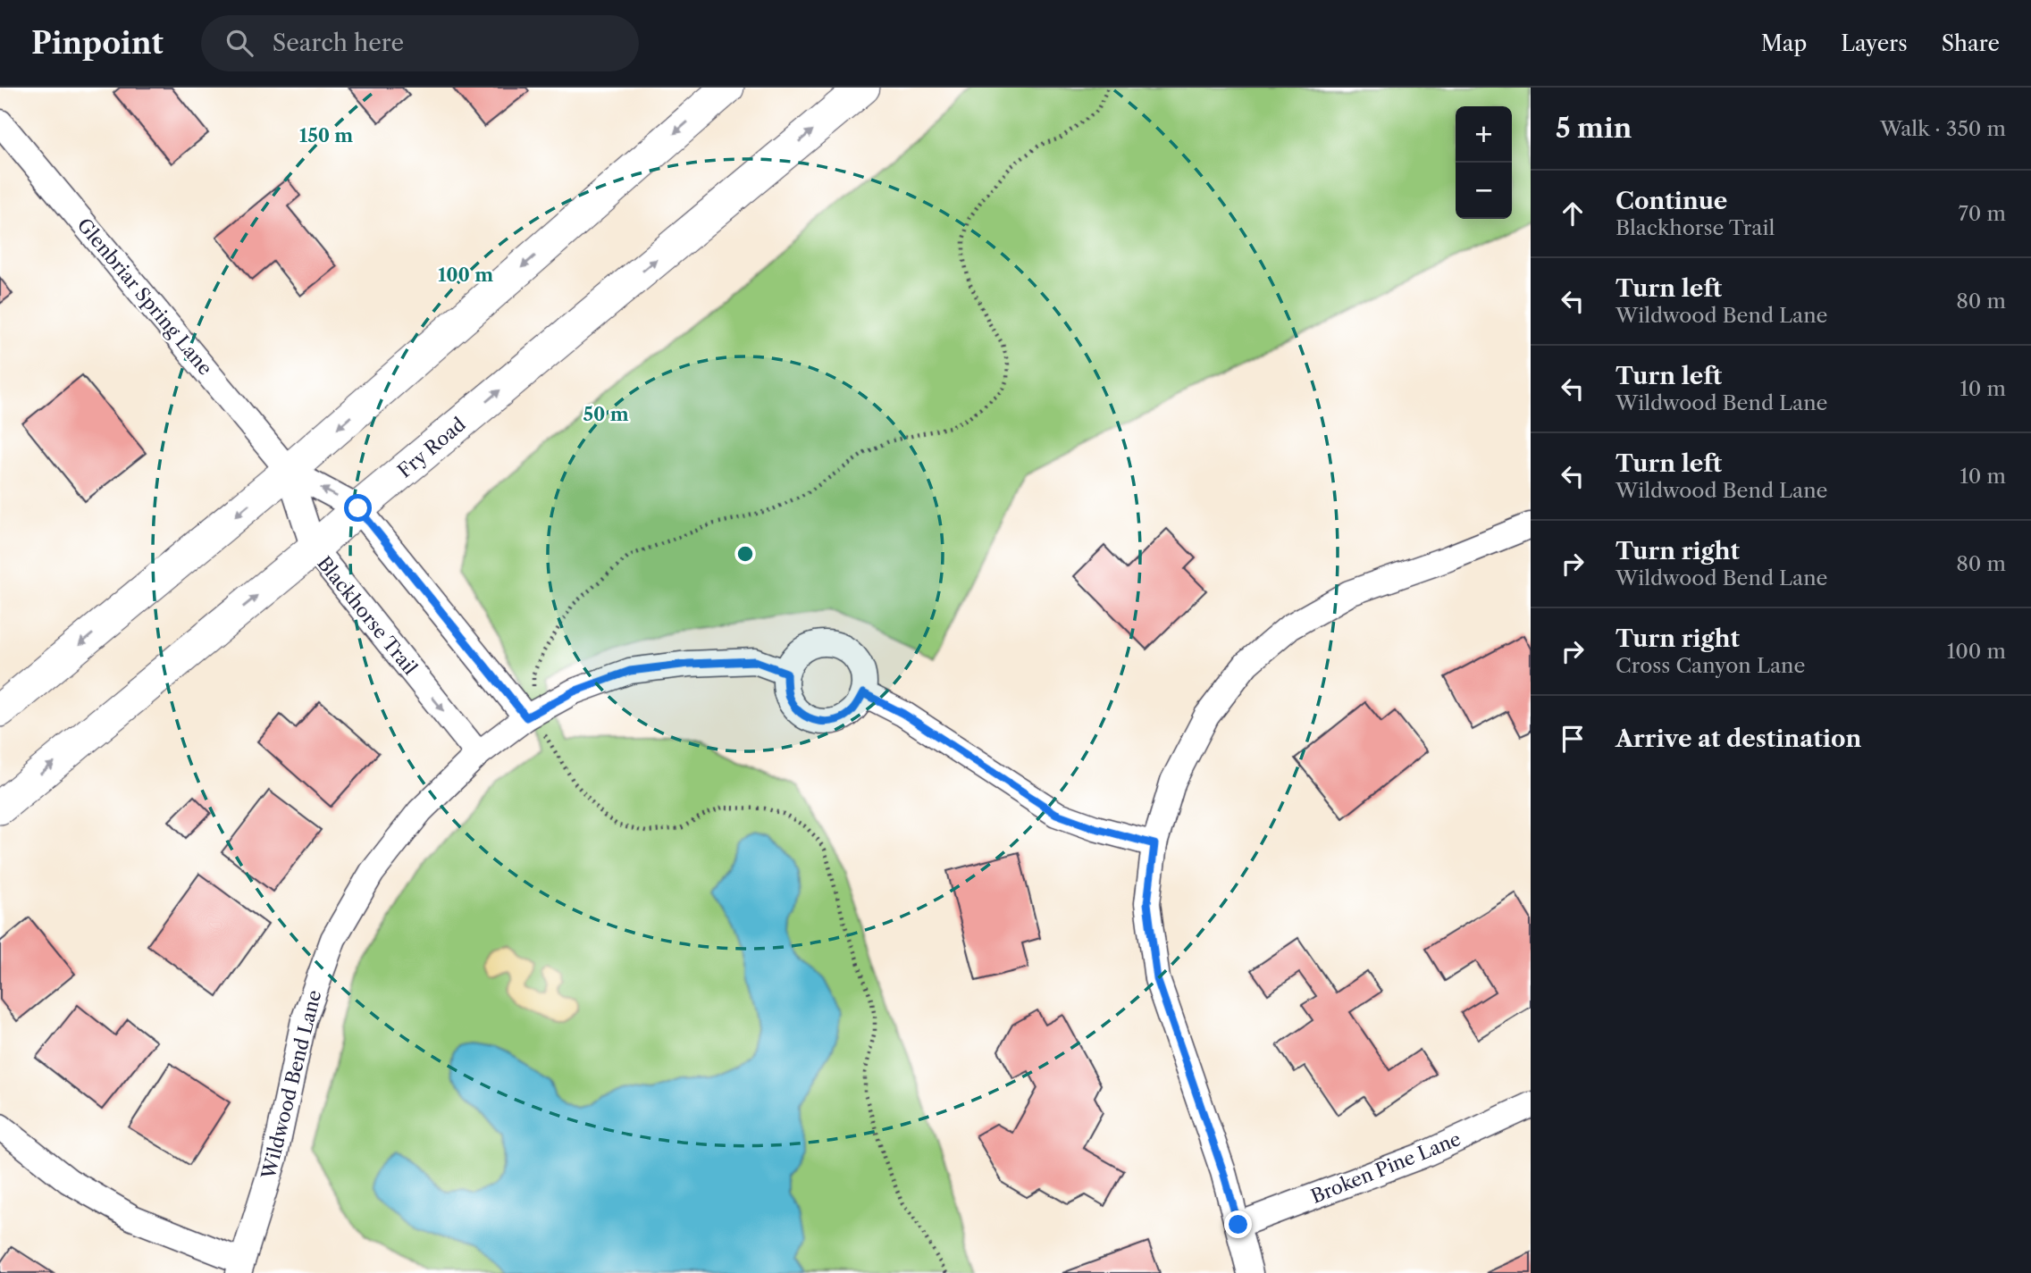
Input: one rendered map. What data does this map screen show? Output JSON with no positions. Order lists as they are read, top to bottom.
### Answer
{
  "streets": {
    "main road": ["Fry Road"],
    "street": [
      "Glenbriar Spring Lane",
      "Blackhorse Trail",
      "Wildwood Bend Lane",
      "Broken Pine Lane"
    ]
  },
  "crossings": [
    ["Glenbriar Spring Lane", "Blackhorse Trail"],
    ["Fry Road", "Blackhorse Trail"],
    ["Blackhorse Trail", "Wildwood Bend Lane"]
  ],
  "page": {
    "header": "Pinpoint",
    "search": "Search here",
    "nav": ["Map", "Layers", "Share"],
    "heading": ["5 min", "Walk · 350 m"],
    "map_buttons": ["+", "−"],
    "list": [
      ["Continue", "Blackhorse Trail", "70 m"],
      ["Turn left", "Wildwood Bend Lane", "80 m"],
      ["Turn left", "Wildwood Bend Lane", "10 m"],
      ["Turn left", "Wildwood Bend Lane", "10 m"],
      ["Turn right", "Wildwood Bend Lane", "80 m"],
      ["Turn right", "Cross Canyon Lane", "100 m"],
      "Arrive at destination"
    ]
  },
  "rings": ["150 m", "100 m", "50 m"]
}
